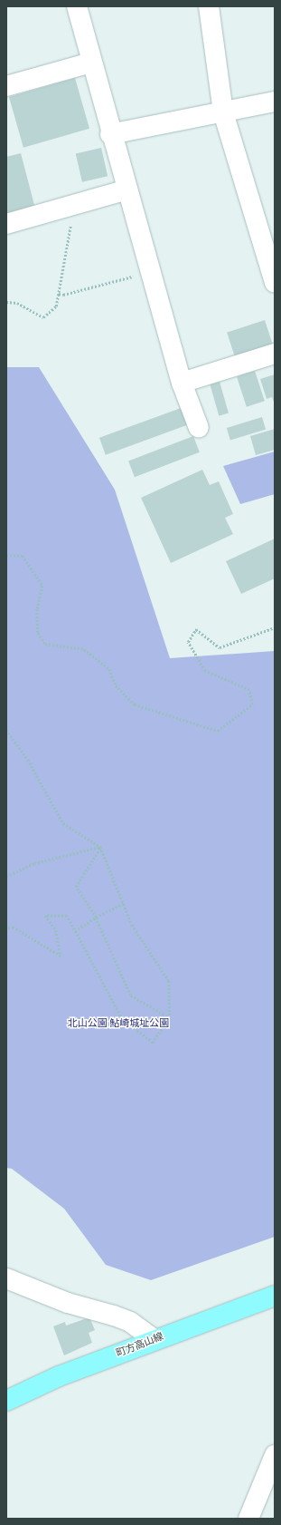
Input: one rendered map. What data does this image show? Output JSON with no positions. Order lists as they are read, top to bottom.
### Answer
{
  "streets": {
    "main road": ["町方高山線"]
  },
  "parks": ["北山公園 鮎崎城址公園"]
}
